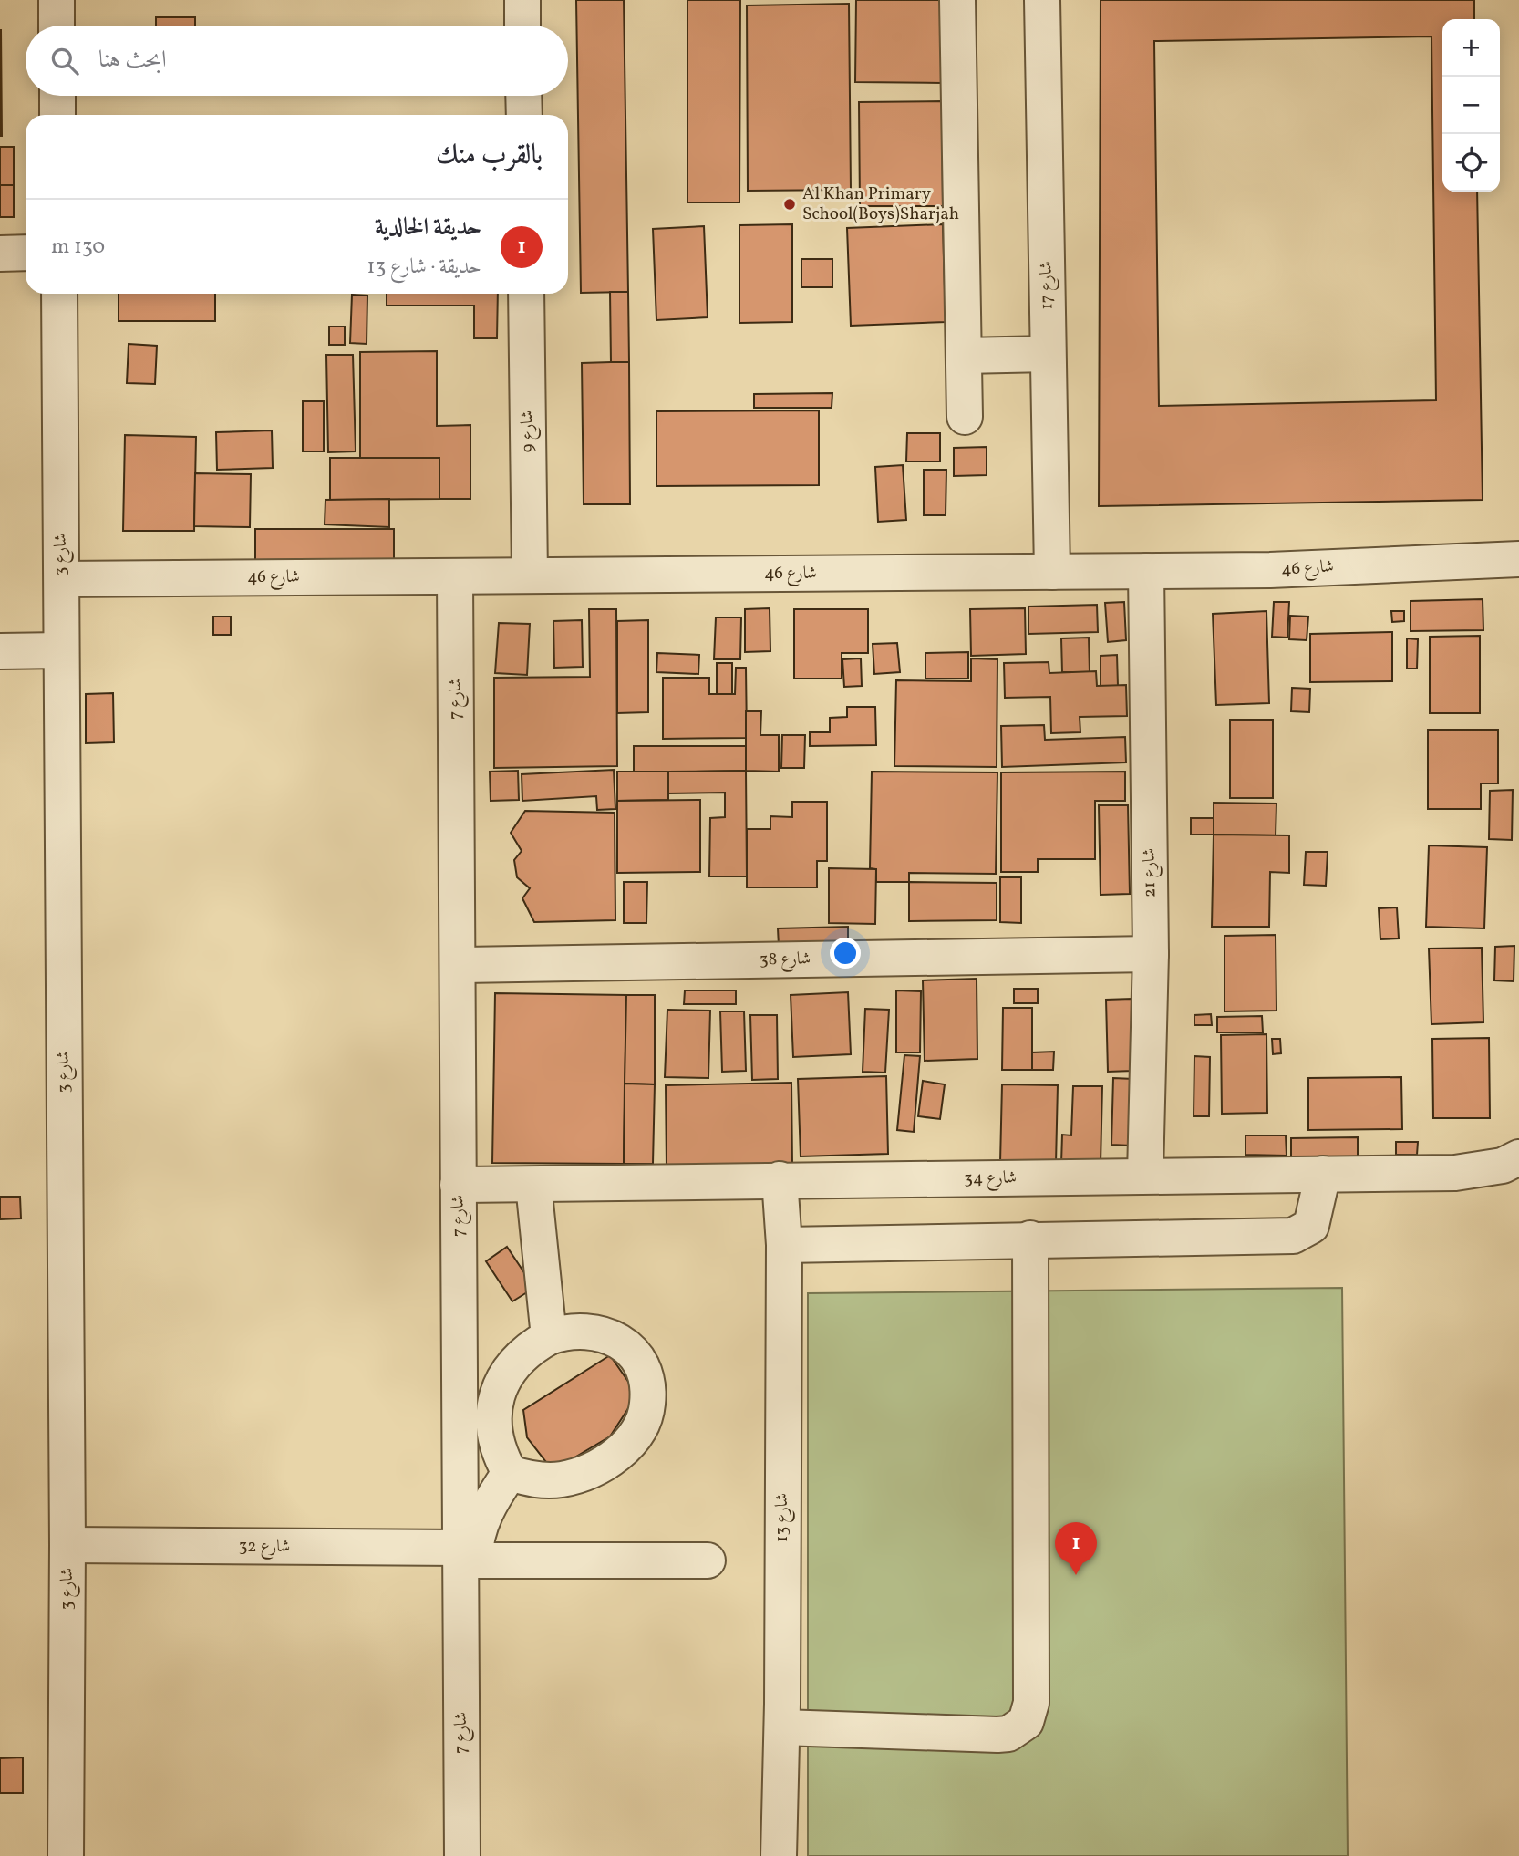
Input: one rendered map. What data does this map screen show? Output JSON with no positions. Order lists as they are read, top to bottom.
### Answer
{
  "streets": {
    "street": [
      "شارع 17",
      "شارع 9",
      "شارع 3",
      "شارع 46",
      "شارع 7",
      "شارع 21",
      "شارع 38",
      "شارع 34",
      "شارع 13",
      "شارع 32"
    ]
  },
  "crossings": [
    ["شارع 17", "شارع 46"],
    ["شارع 9", "شارع 46"],
    ["شارع 3", "شارع 46"],
    ["شارع 3", "شارع 32"],
    ["شارع 46", "شارع 7"],
    ["شارع 46", "شارع 21"],
    ["شارع 7", "شارع 38"],
    ["شارع 7", "شارع 34"],
    ["شارع 7", "شارع 32"],
    ["شارع 21", "شارع 38"],
    ["شارع 21", "شارع 34"],
    ["شارع 34", "شارع 13"]
  ],
  "places": ["Al Khan Primary School(Boys)Sharjah"],
  "page": {
    "map_buttons": ["+", "−"],
    "search": "ابحث هنا",
    "heading": "بالقرب منك",
    "list": [
      {
        "mark": "1",
        "name": "حديقة الخالدية",
        "note": "حديقة · شارع 13",
        "value": "130 m"
      }
    ],
    "pins": "1"
  }
}
